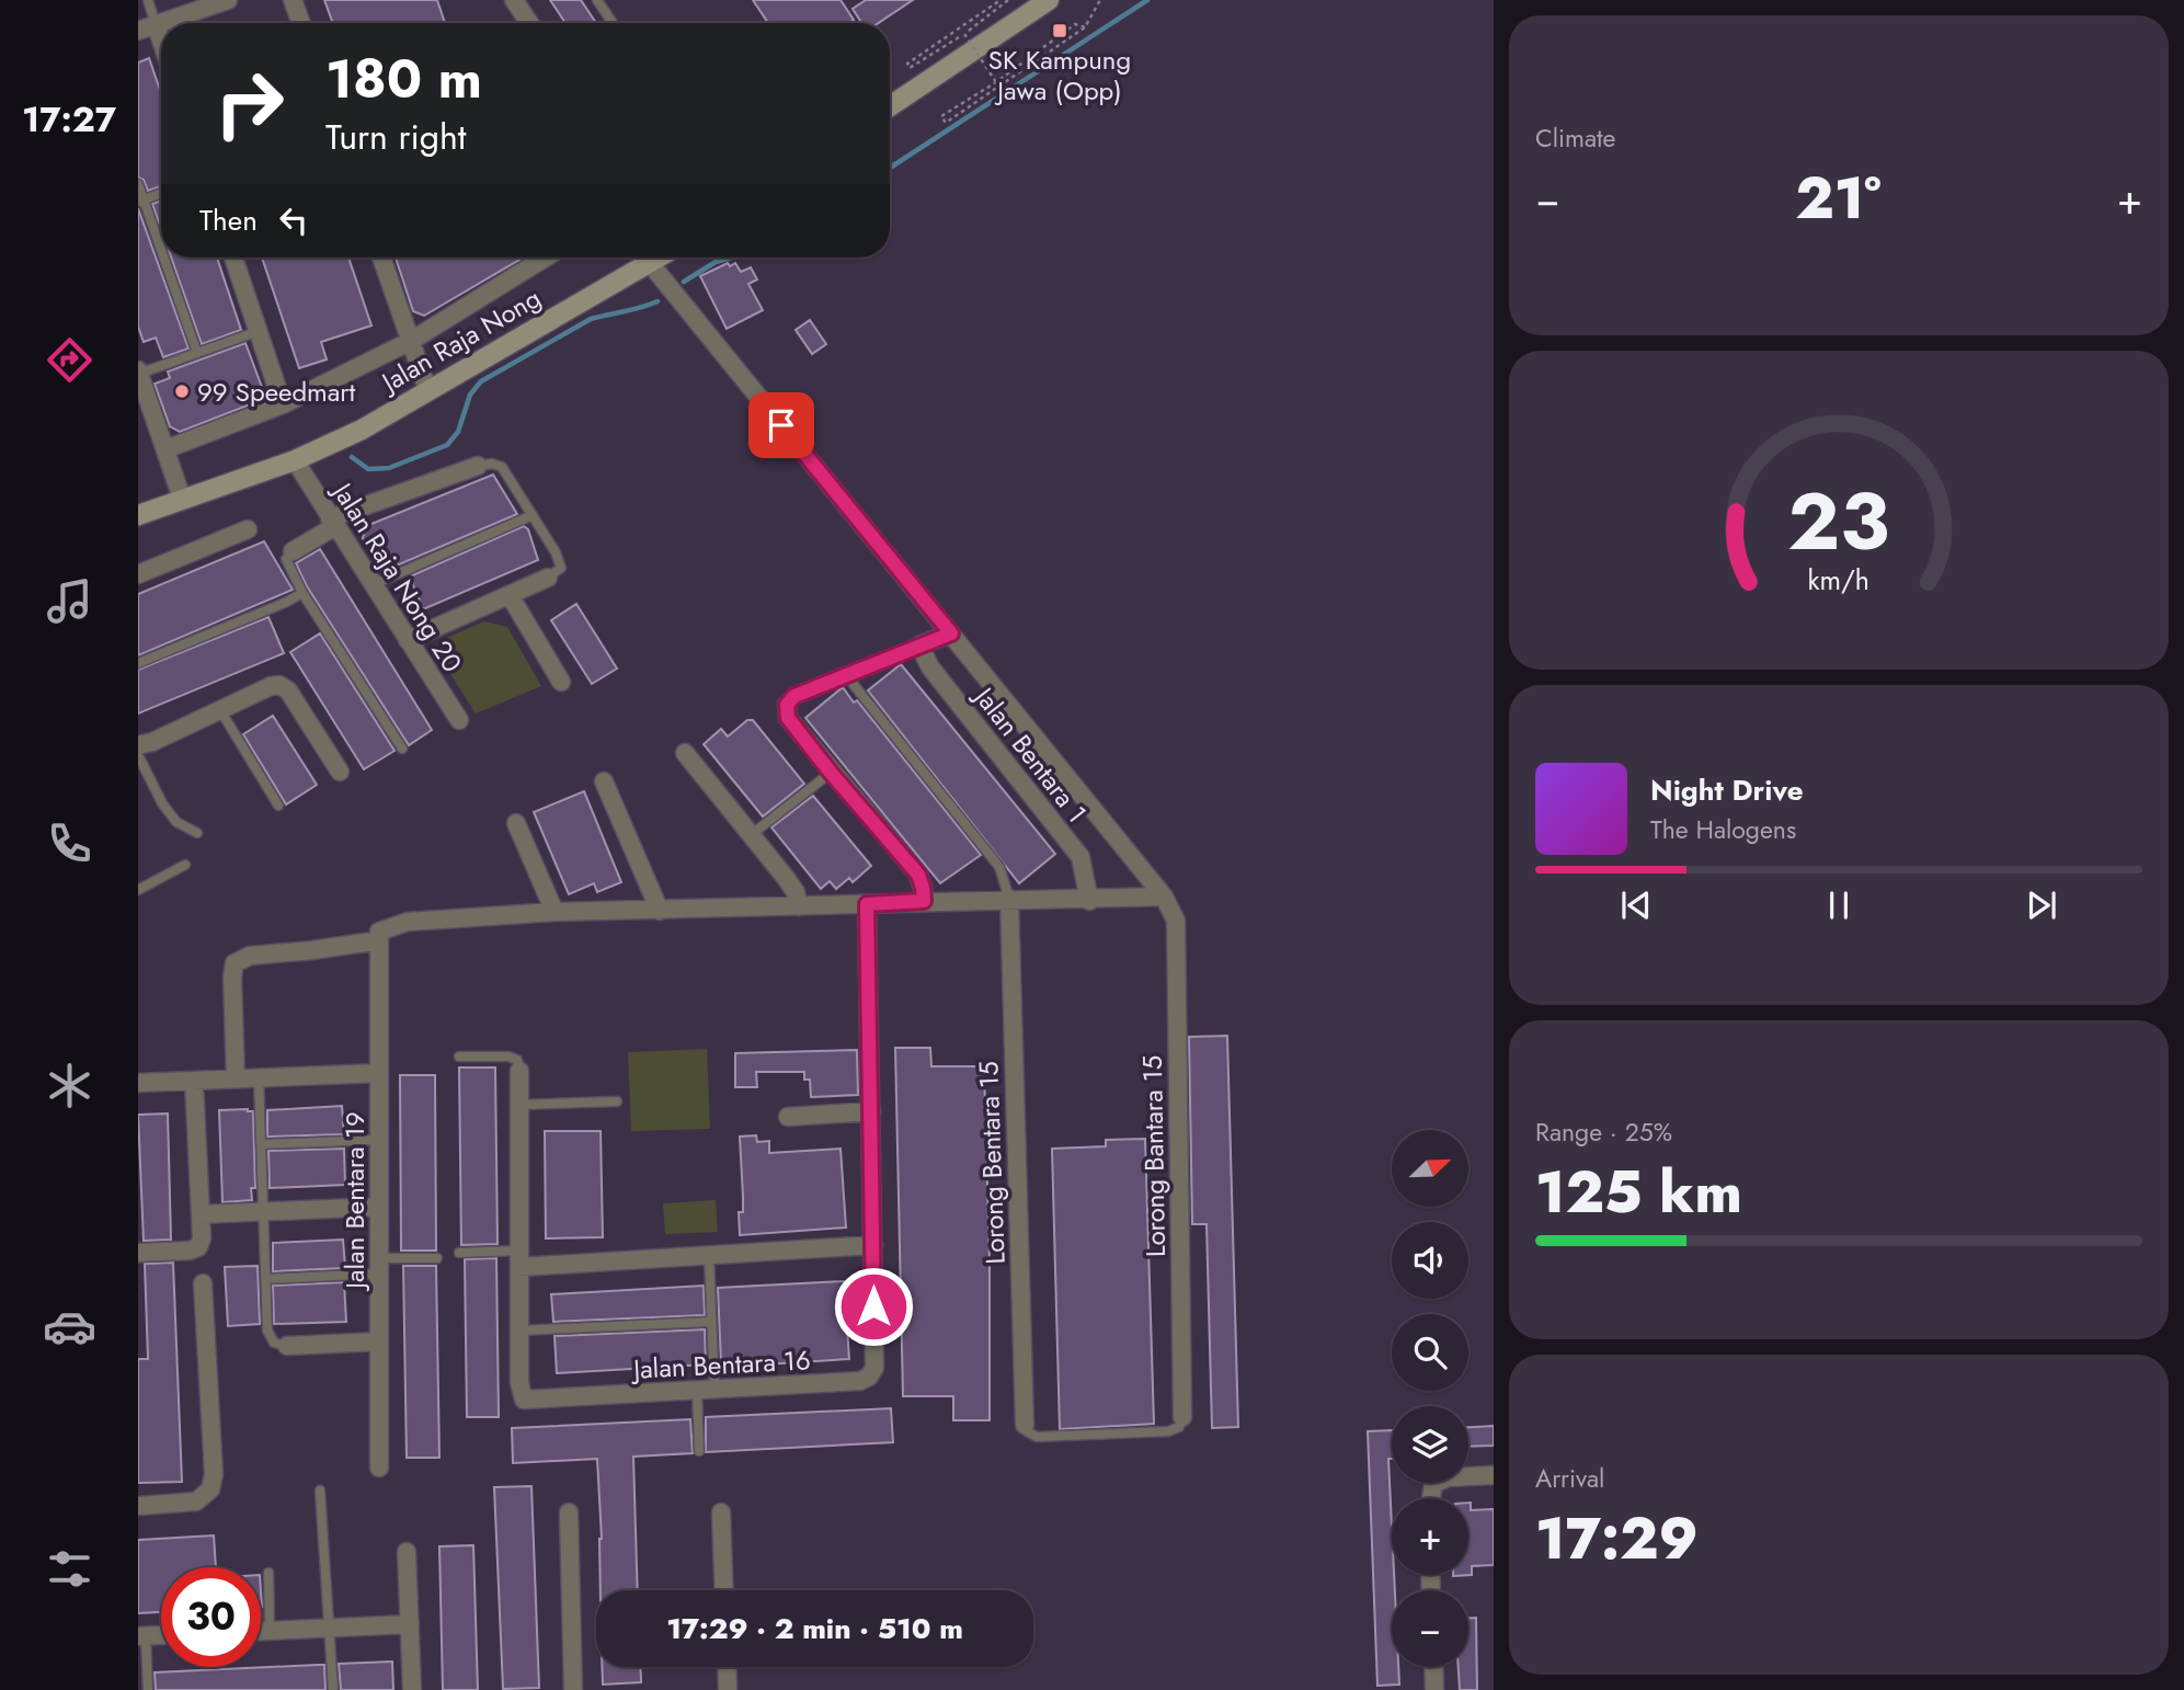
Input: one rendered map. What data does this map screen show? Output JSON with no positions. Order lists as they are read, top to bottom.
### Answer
{
  "streets": {
    "main road": ["Jalan Raja Nong"],
    "street": [
      "Jalan Raja Nong 20",
      "Jalan Bentara 1",
      "Lorong Bantara 15",
      "Lorong Bentara 15",
      "Jalan Bentara 19",
      "Jalan Bentara 16"
    ]
  },
  "crossings": [
    ["Jalan Raja Nong", "Jalan Raja Nong 20"]
  ],
  "places": {
    "transit": ["SK Kampung Jawa (Opp)"],
    "other": ["99 Speedmart"]
  },
  "north": "top right",
  "page": {
    "tabs": "17:27",
    "tile": [
      "Climate",
      ["Range · 25%", "125 km"],
      ["Arrival", "17:29"]
    ],
    "turn": ["180 m", "Turn right"],
    "heat": ["−", "21°", "+"],
    "then": "Then",
    "song": ["Night Drive", "The Halogens"],
    "map_buttons": ["+", "−"],
    "limit": "30",
    "trip": "17:29 · 2 min · 510 m",
    "gauge": ["23", "km/h"]
  }
}
